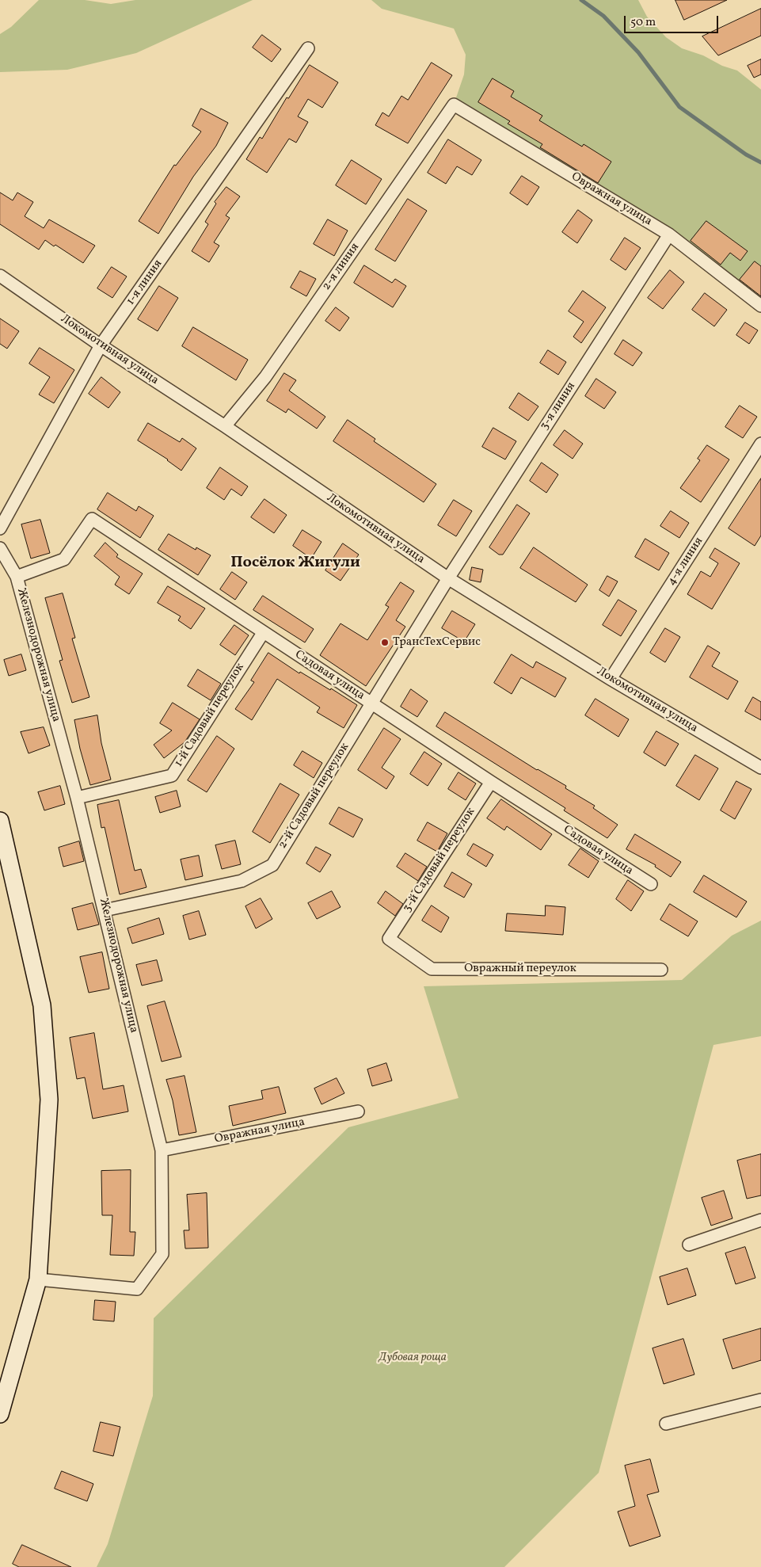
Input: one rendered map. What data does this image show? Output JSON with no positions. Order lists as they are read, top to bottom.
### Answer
{
  "streets": {
    "street": [
      "Овражная улица",
      "2-я линия",
      "1-я линия",
      "Локомотивная улица",
      "3-я линия",
      "4-я линия",
      "Железнодорожная улица",
      "Садовая улица",
      "1-й Садовый переулок",
      "2-й Садовый переулок",
      "3-й Садовый переулок",
      "Овражный переулок"
    ]
  },
  "crossings": [
    ["Овражная улица", "2-я линия"],
    ["Овражная улица", "3-я линия"],
    ["Овражная улица", "Железнодорожная улица"],
    ["2-я линия", "Локомотивная улица"],
    ["1-я линия", "Локомотивная улица"],
    ["Локомотивная улица", "3-я линия"],
    ["Локомотивная улица", "4-я линия"],
    ["Локомотивная улица", "2-й Садовый переулок"],
    ["3-я линия", "2-й Садовый переулок"],
    ["Железнодорожная улица", "Садовая улица"],
    ["Железнодорожная улица", "1-й Садовый переулок"],
    ["Железнодорожная улица", "2-й Садовый переулок"],
    ["Садовая улица", "1-й Садовый переулок"],
    ["Садовая улица", "2-й Садовый переулок"],
    ["Садовая улица", "3-й Садовый переулок"],
    ["3-й Садовый переулок", "Овражный переулок"]
  ],
  "districts": ["Посёлок Жигули"],
  "parks": ["Дубовая роща"],
  "places": ["ТрансТехСервис"],
  "scale_bar": "50 m"
}
